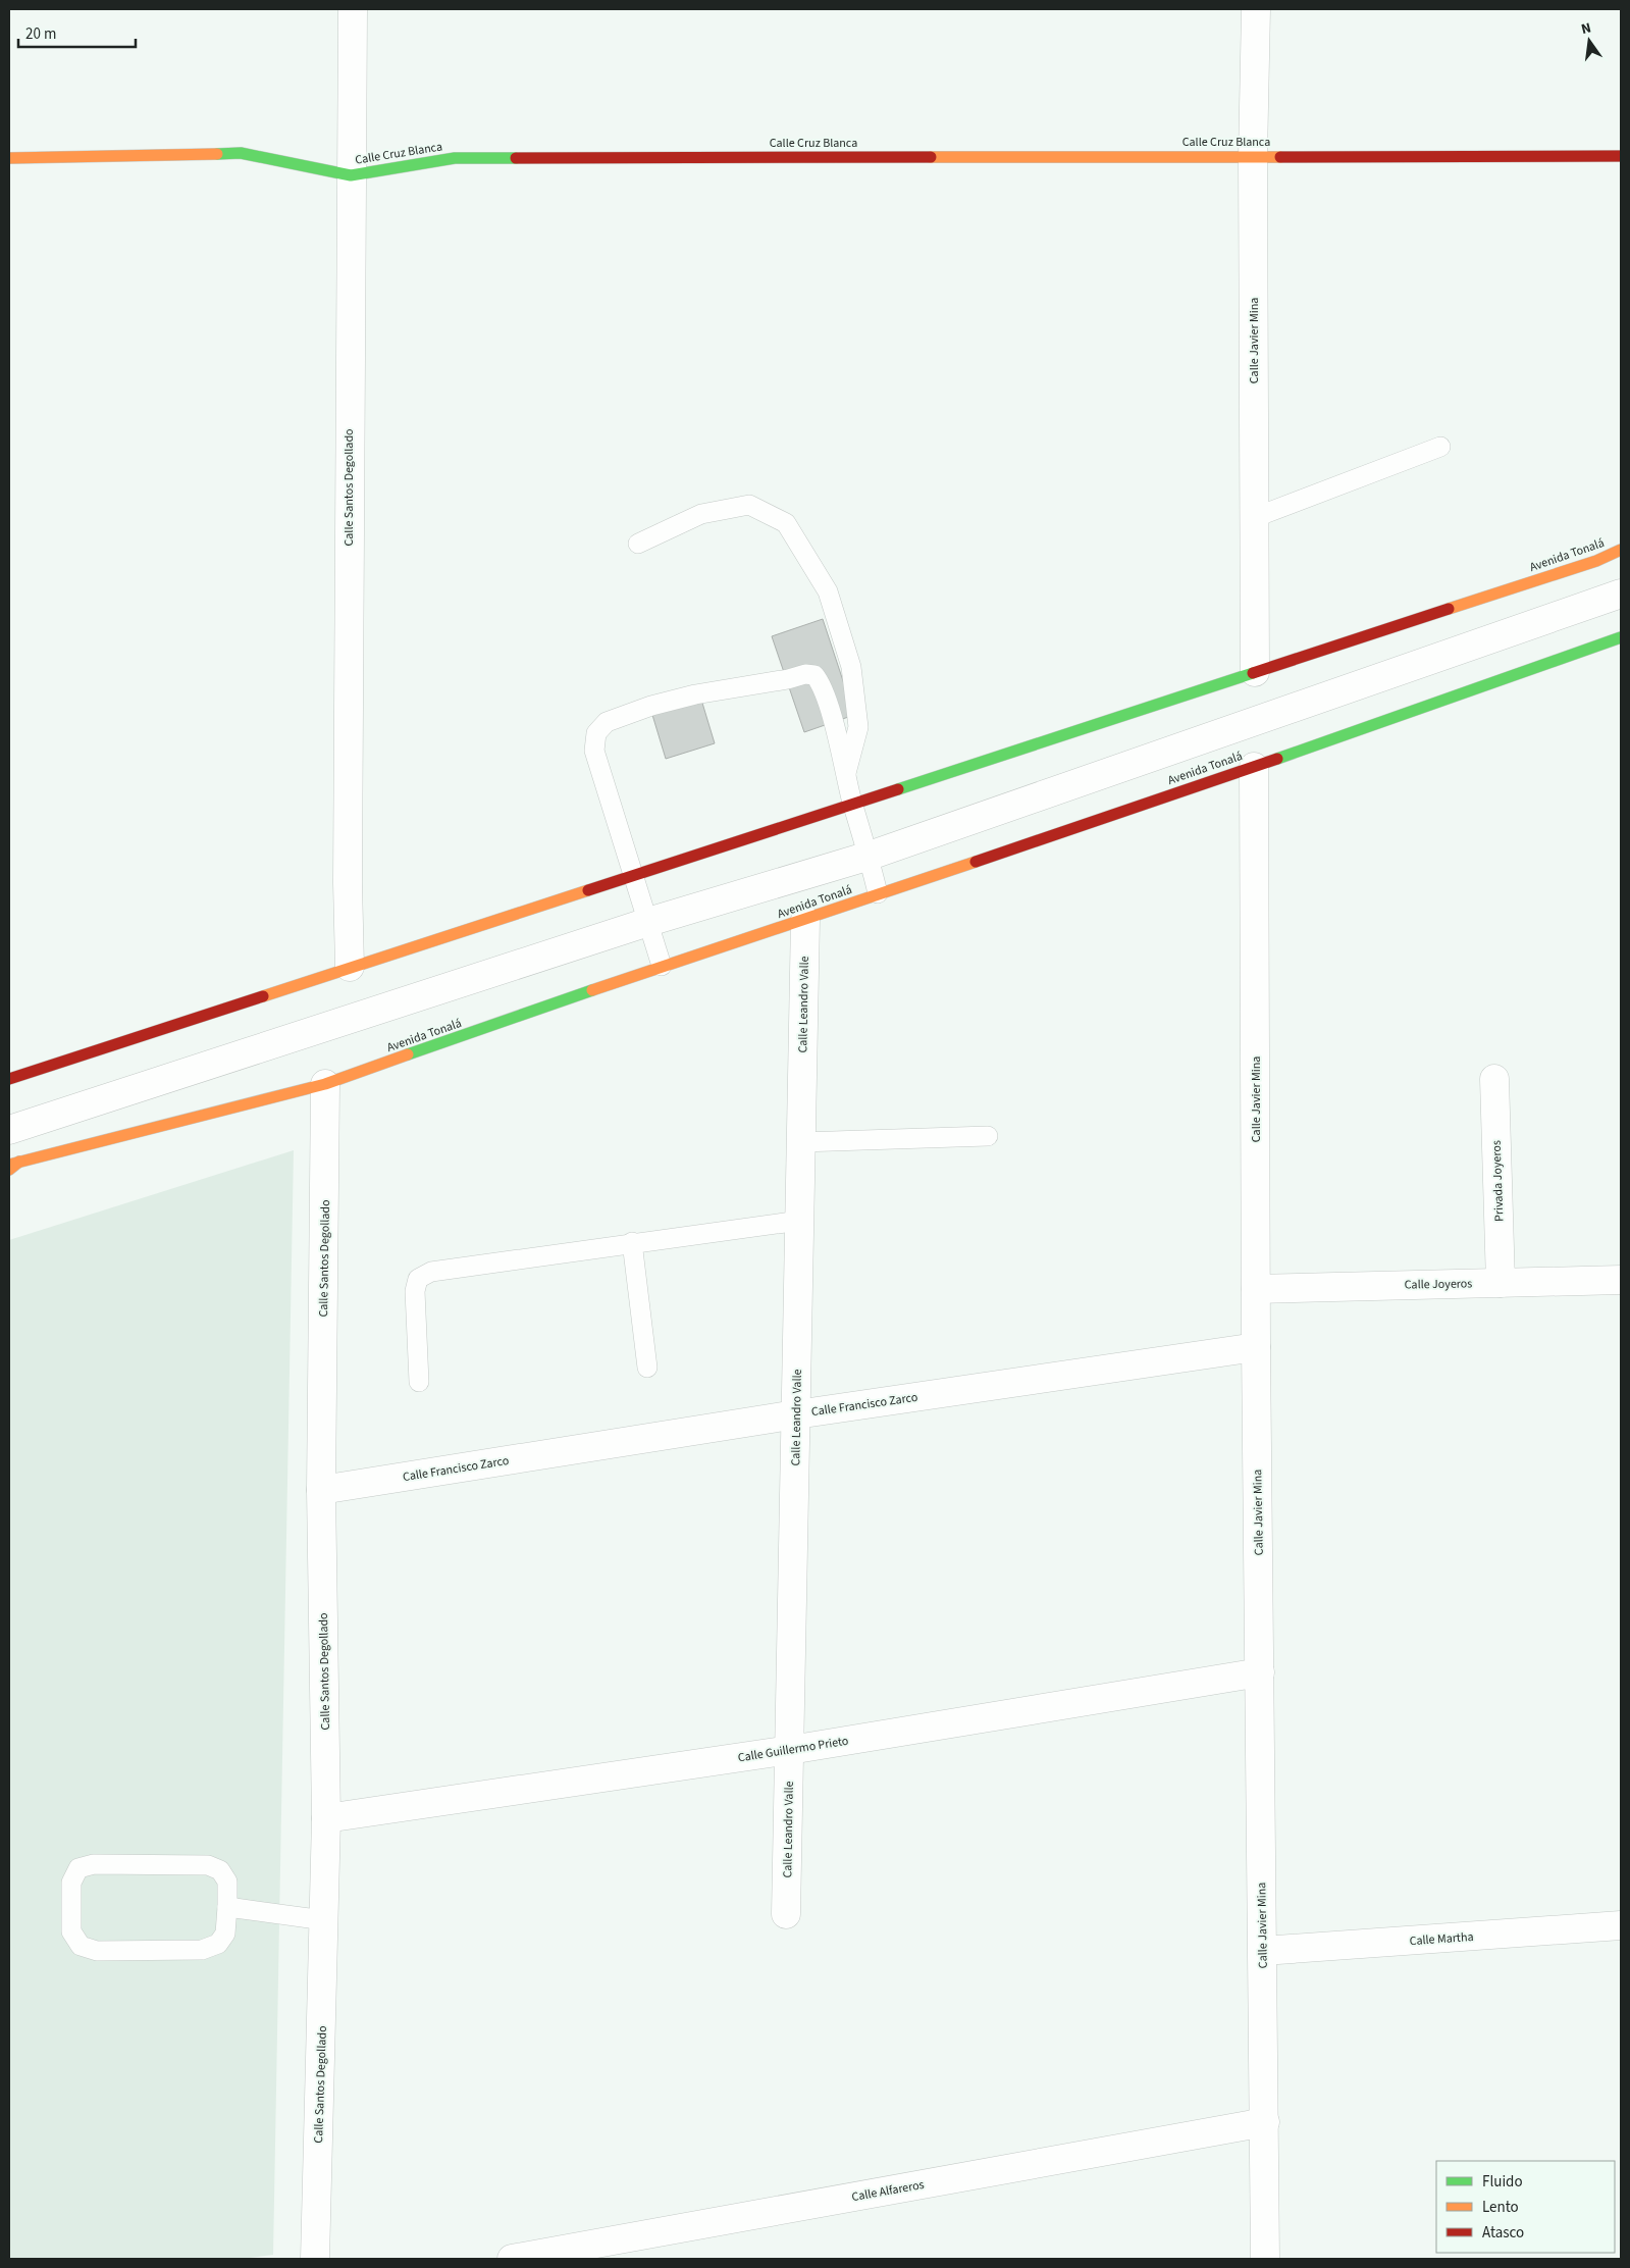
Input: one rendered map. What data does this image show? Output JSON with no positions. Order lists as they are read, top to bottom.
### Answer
{
  "streets": {
    "street": [
      "Calle Cruz Blanca",
      "Calle Javier Mina",
      "Calle Santos Degollado",
      "Avenida Tonalá",
      "Calle Leandro Valle",
      "Privada Joyeros",
      "Calle Joyeros",
      "Calle Francisco Zarco",
      "Calle Guillermo Prieto",
      "Calle Martha",
      "Calle Alfareros"
    ]
  },
  "crossings": [
    ["Calle Cruz Blanca", "Calle Javier Mina"],
    ["Calle Cruz Blanca", "Calle Santos Degollado"],
    ["Calle Javier Mina", "Avenida Tonalá"],
    ["Calle Javier Mina", "Calle Joyeros"],
    ["Calle Javier Mina", "Calle Francisco Zarco"],
    ["Calle Javier Mina", "Calle Guillermo Prieto"],
    ["Calle Javier Mina", "Calle Martha"],
    ["Calle Javier Mina", "Calle Alfareros"],
    ["Calle Santos Degollado", "Avenida Tonalá"],
    ["Calle Santos Degollado", "Calle Francisco Zarco"],
    ["Calle Santos Degollado", "Calle Guillermo Prieto"],
    ["Avenida Tonalá", "Calle Leandro Valle"],
    ["Calle Leandro Valle", "Calle Francisco Zarco"],
    ["Calle Leandro Valle", "Calle Guillermo Prieto"],
    ["Privada Joyeros", "Calle Joyeros"]
  ],
  "legend": ["Fluido", "Lento", "Atasco"],
  "scale_bar": "20 m",
  "north": "top"
}
